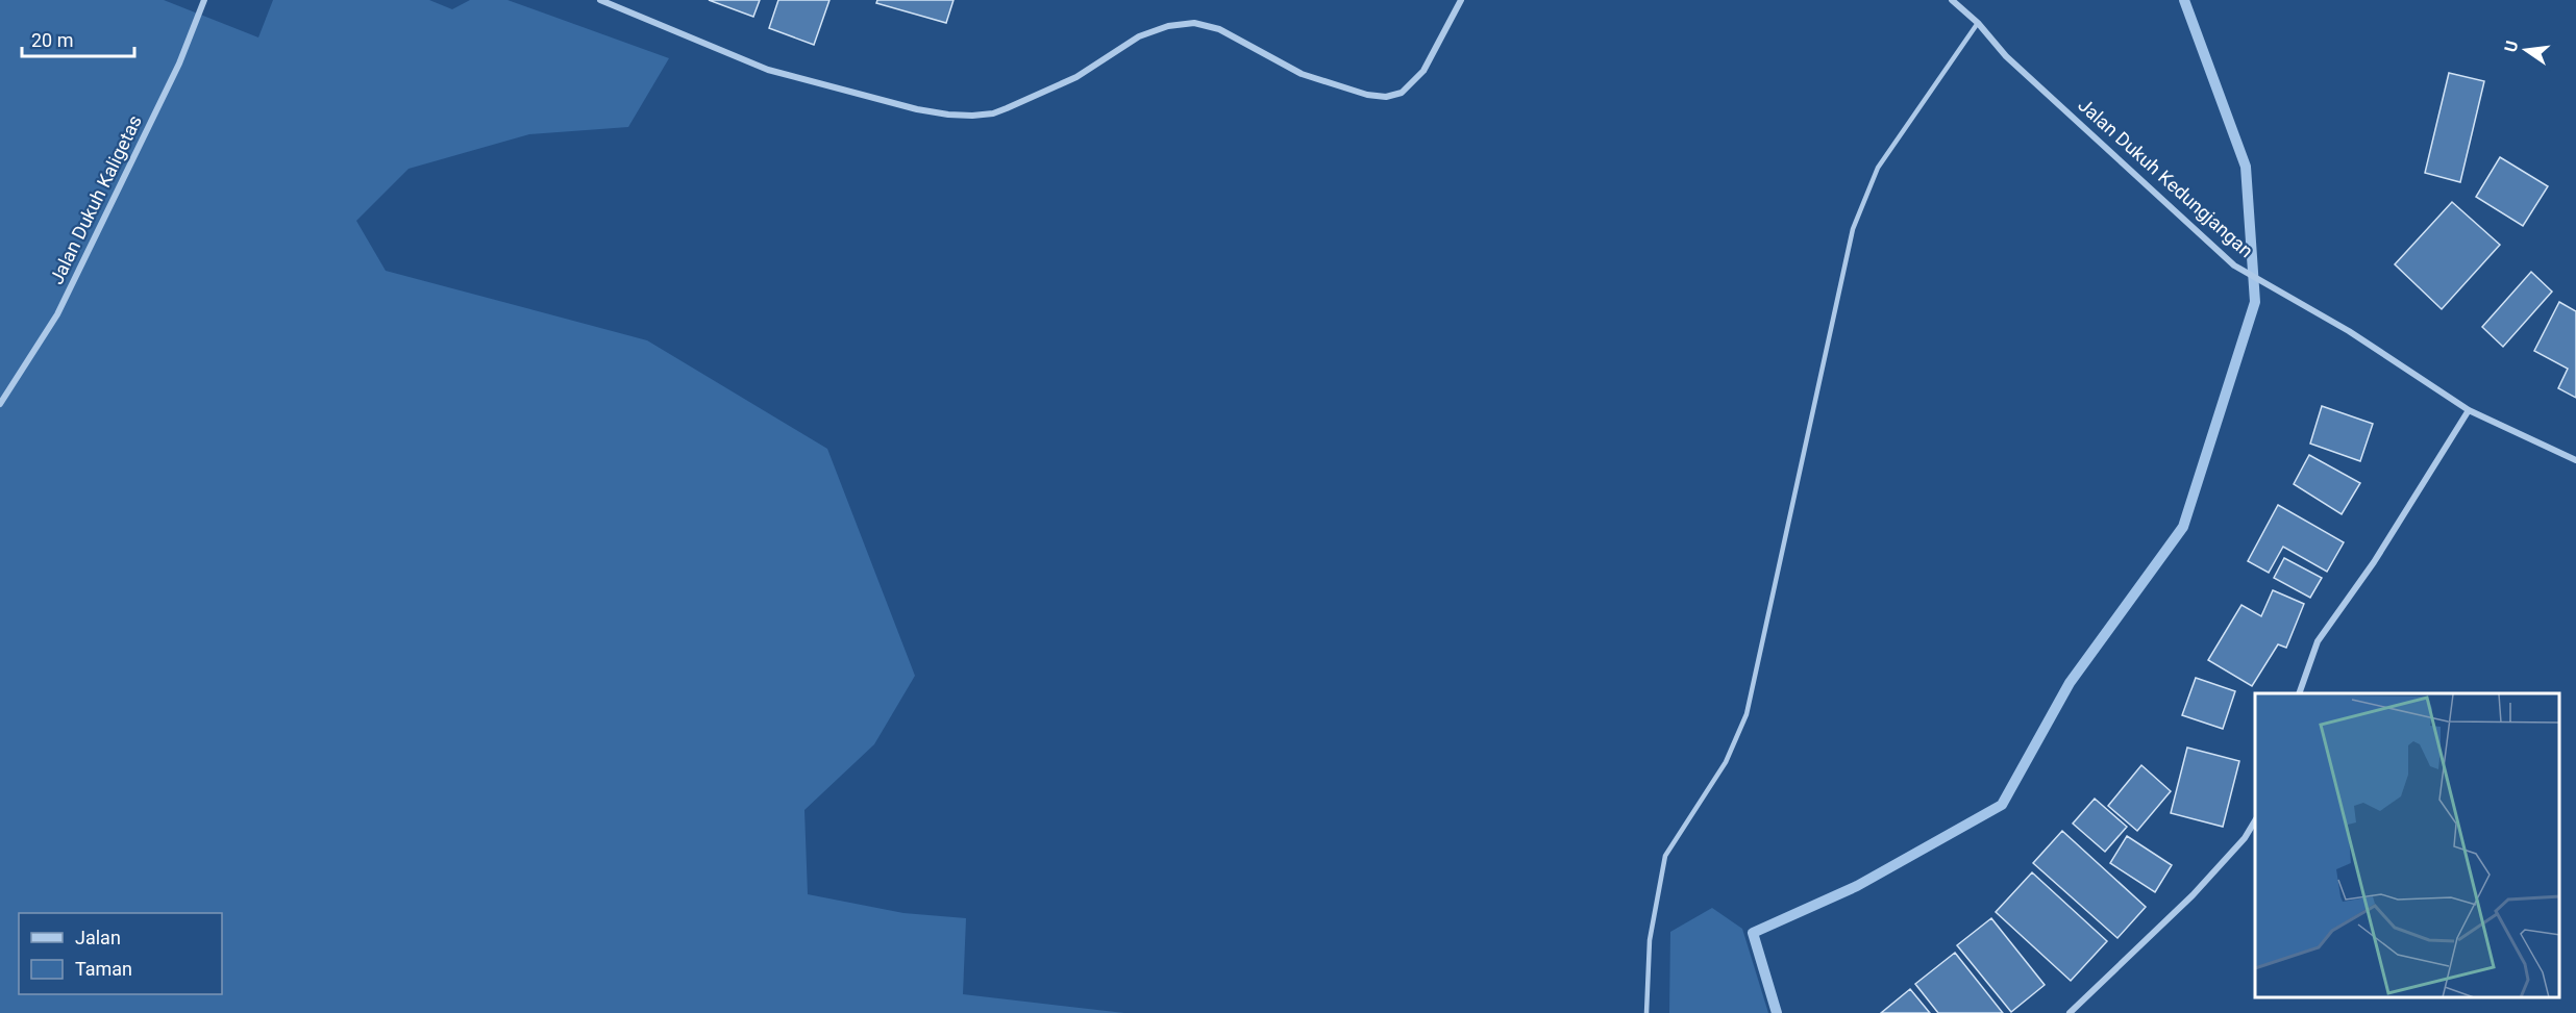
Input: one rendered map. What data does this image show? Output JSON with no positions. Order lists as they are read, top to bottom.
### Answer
{
  "streets": {
    "street": ["Jalan Dukuh Kedungjangan", "Jalan Dukuh Kaligetas"]
  },
  "legend": ["Jalan", "Taman"],
  "scale_bar": "20 m",
  "north": "left"
}
